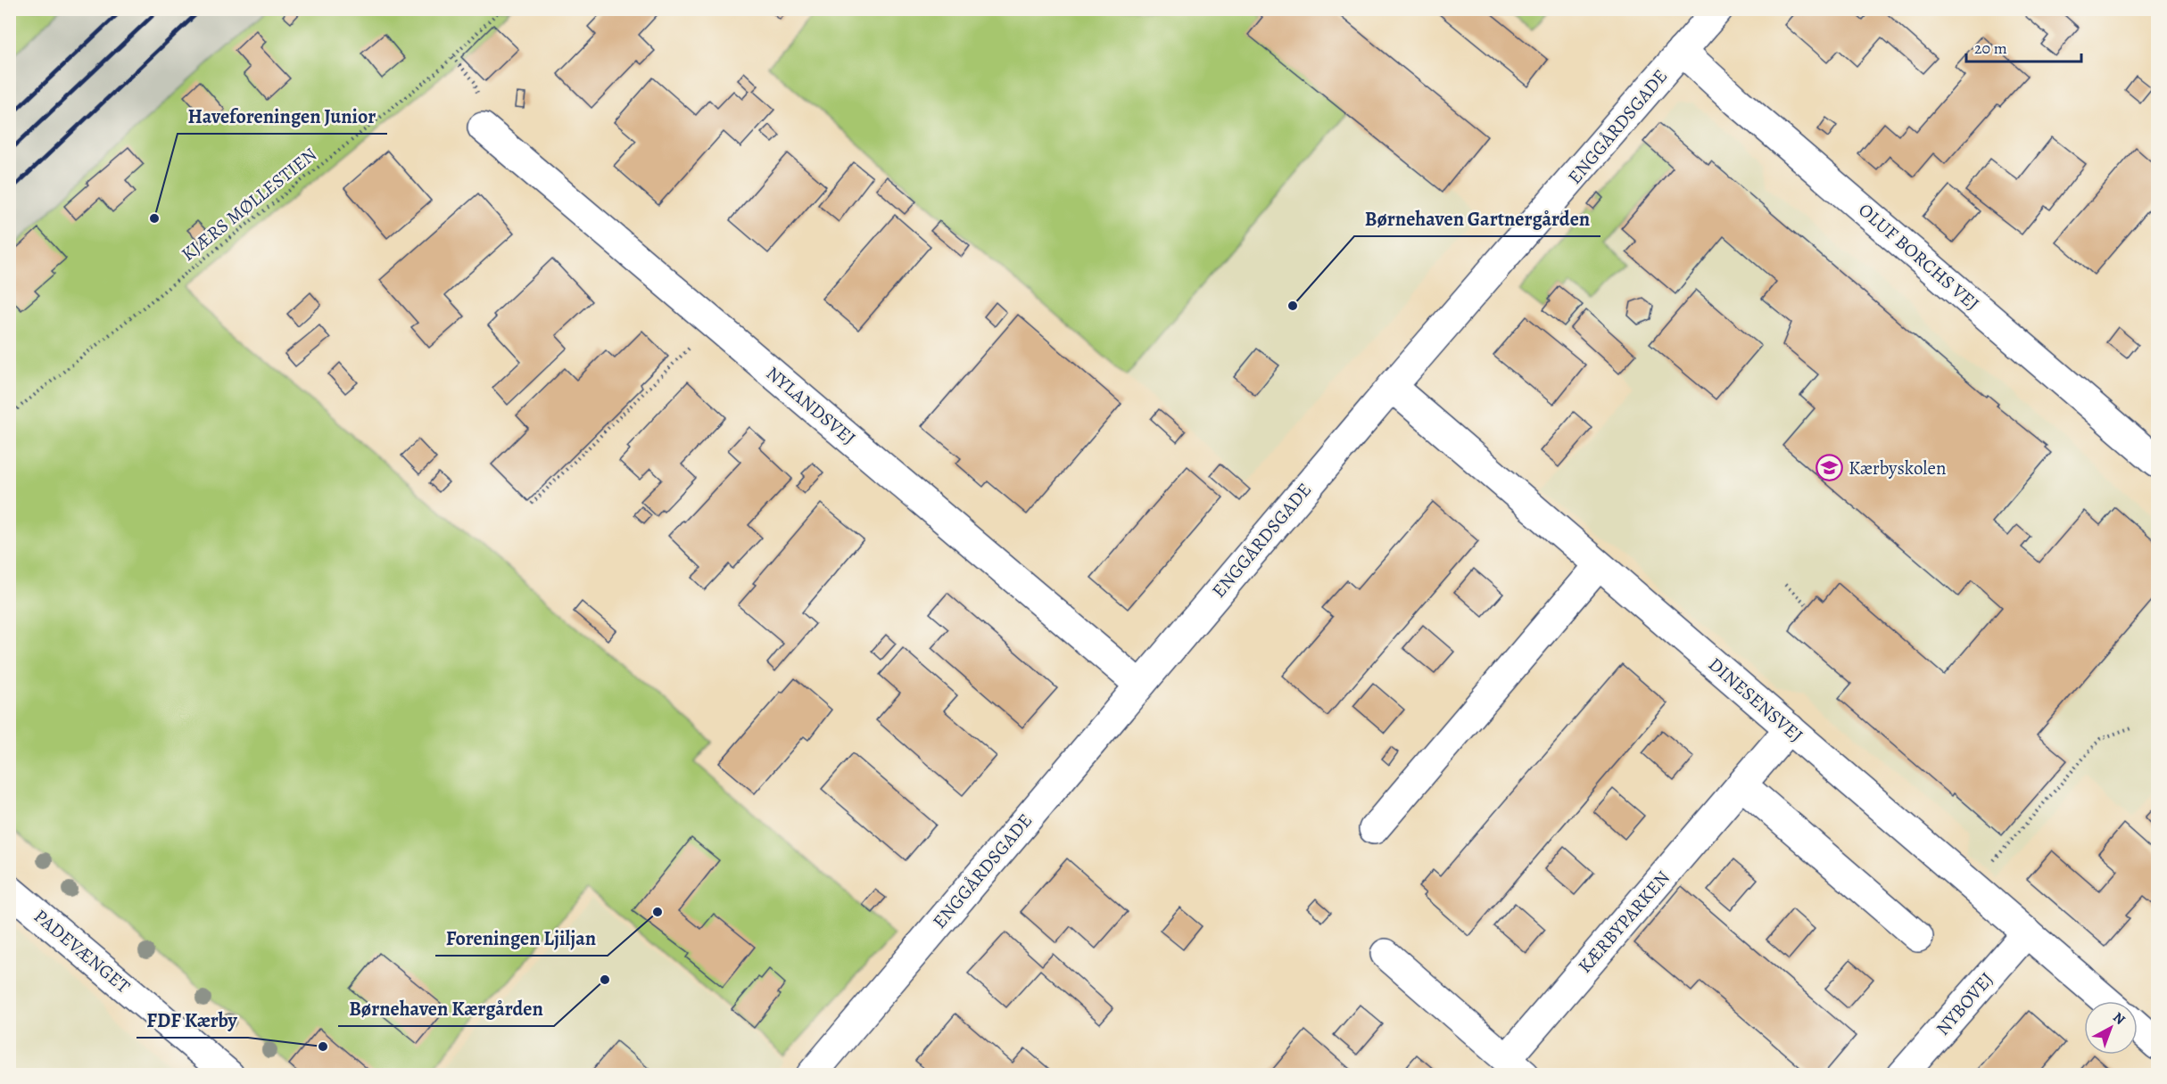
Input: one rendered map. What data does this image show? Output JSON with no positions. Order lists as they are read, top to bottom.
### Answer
{
  "streets": {
    "street": [
      "ENGGÅRDSGADE",
      "OLUF BORCHS VEJ",
      "NYLANDSVEJ",
      "DINESENSVEJ",
      "KÆRBYPARKEN",
      "PADEVÆNGET",
      "NYBOVEJ"
    ],
    "path": ["KJÆRS MØLLESTIEN"]
  },
  "crossings": [
    ["ENGGÅRDSGADE", "OLUF BORCHS VEJ"],
    ["ENGGÅRDSGADE", "NYLANDSVEJ"],
    ["ENGGÅRDSGADE", "DINESENSVEJ"],
    ["DINESENSVEJ", "KÆRBYPARKEN"],
    ["DINESENSVEJ", "NYBOVEJ"]
  ],
  "places": {
    "other": [
      "Haveforeningen Junior",
      "Børnehaven Gartnergården",
      "Foreningen Ljiljan",
      "Børnehaven Kærgården",
      "FDF Kærby"
    ],
    "school or university": ["Kærbyskolen"]
  },
  "scale_bar": "20 m",
  "north": "top right"
}
